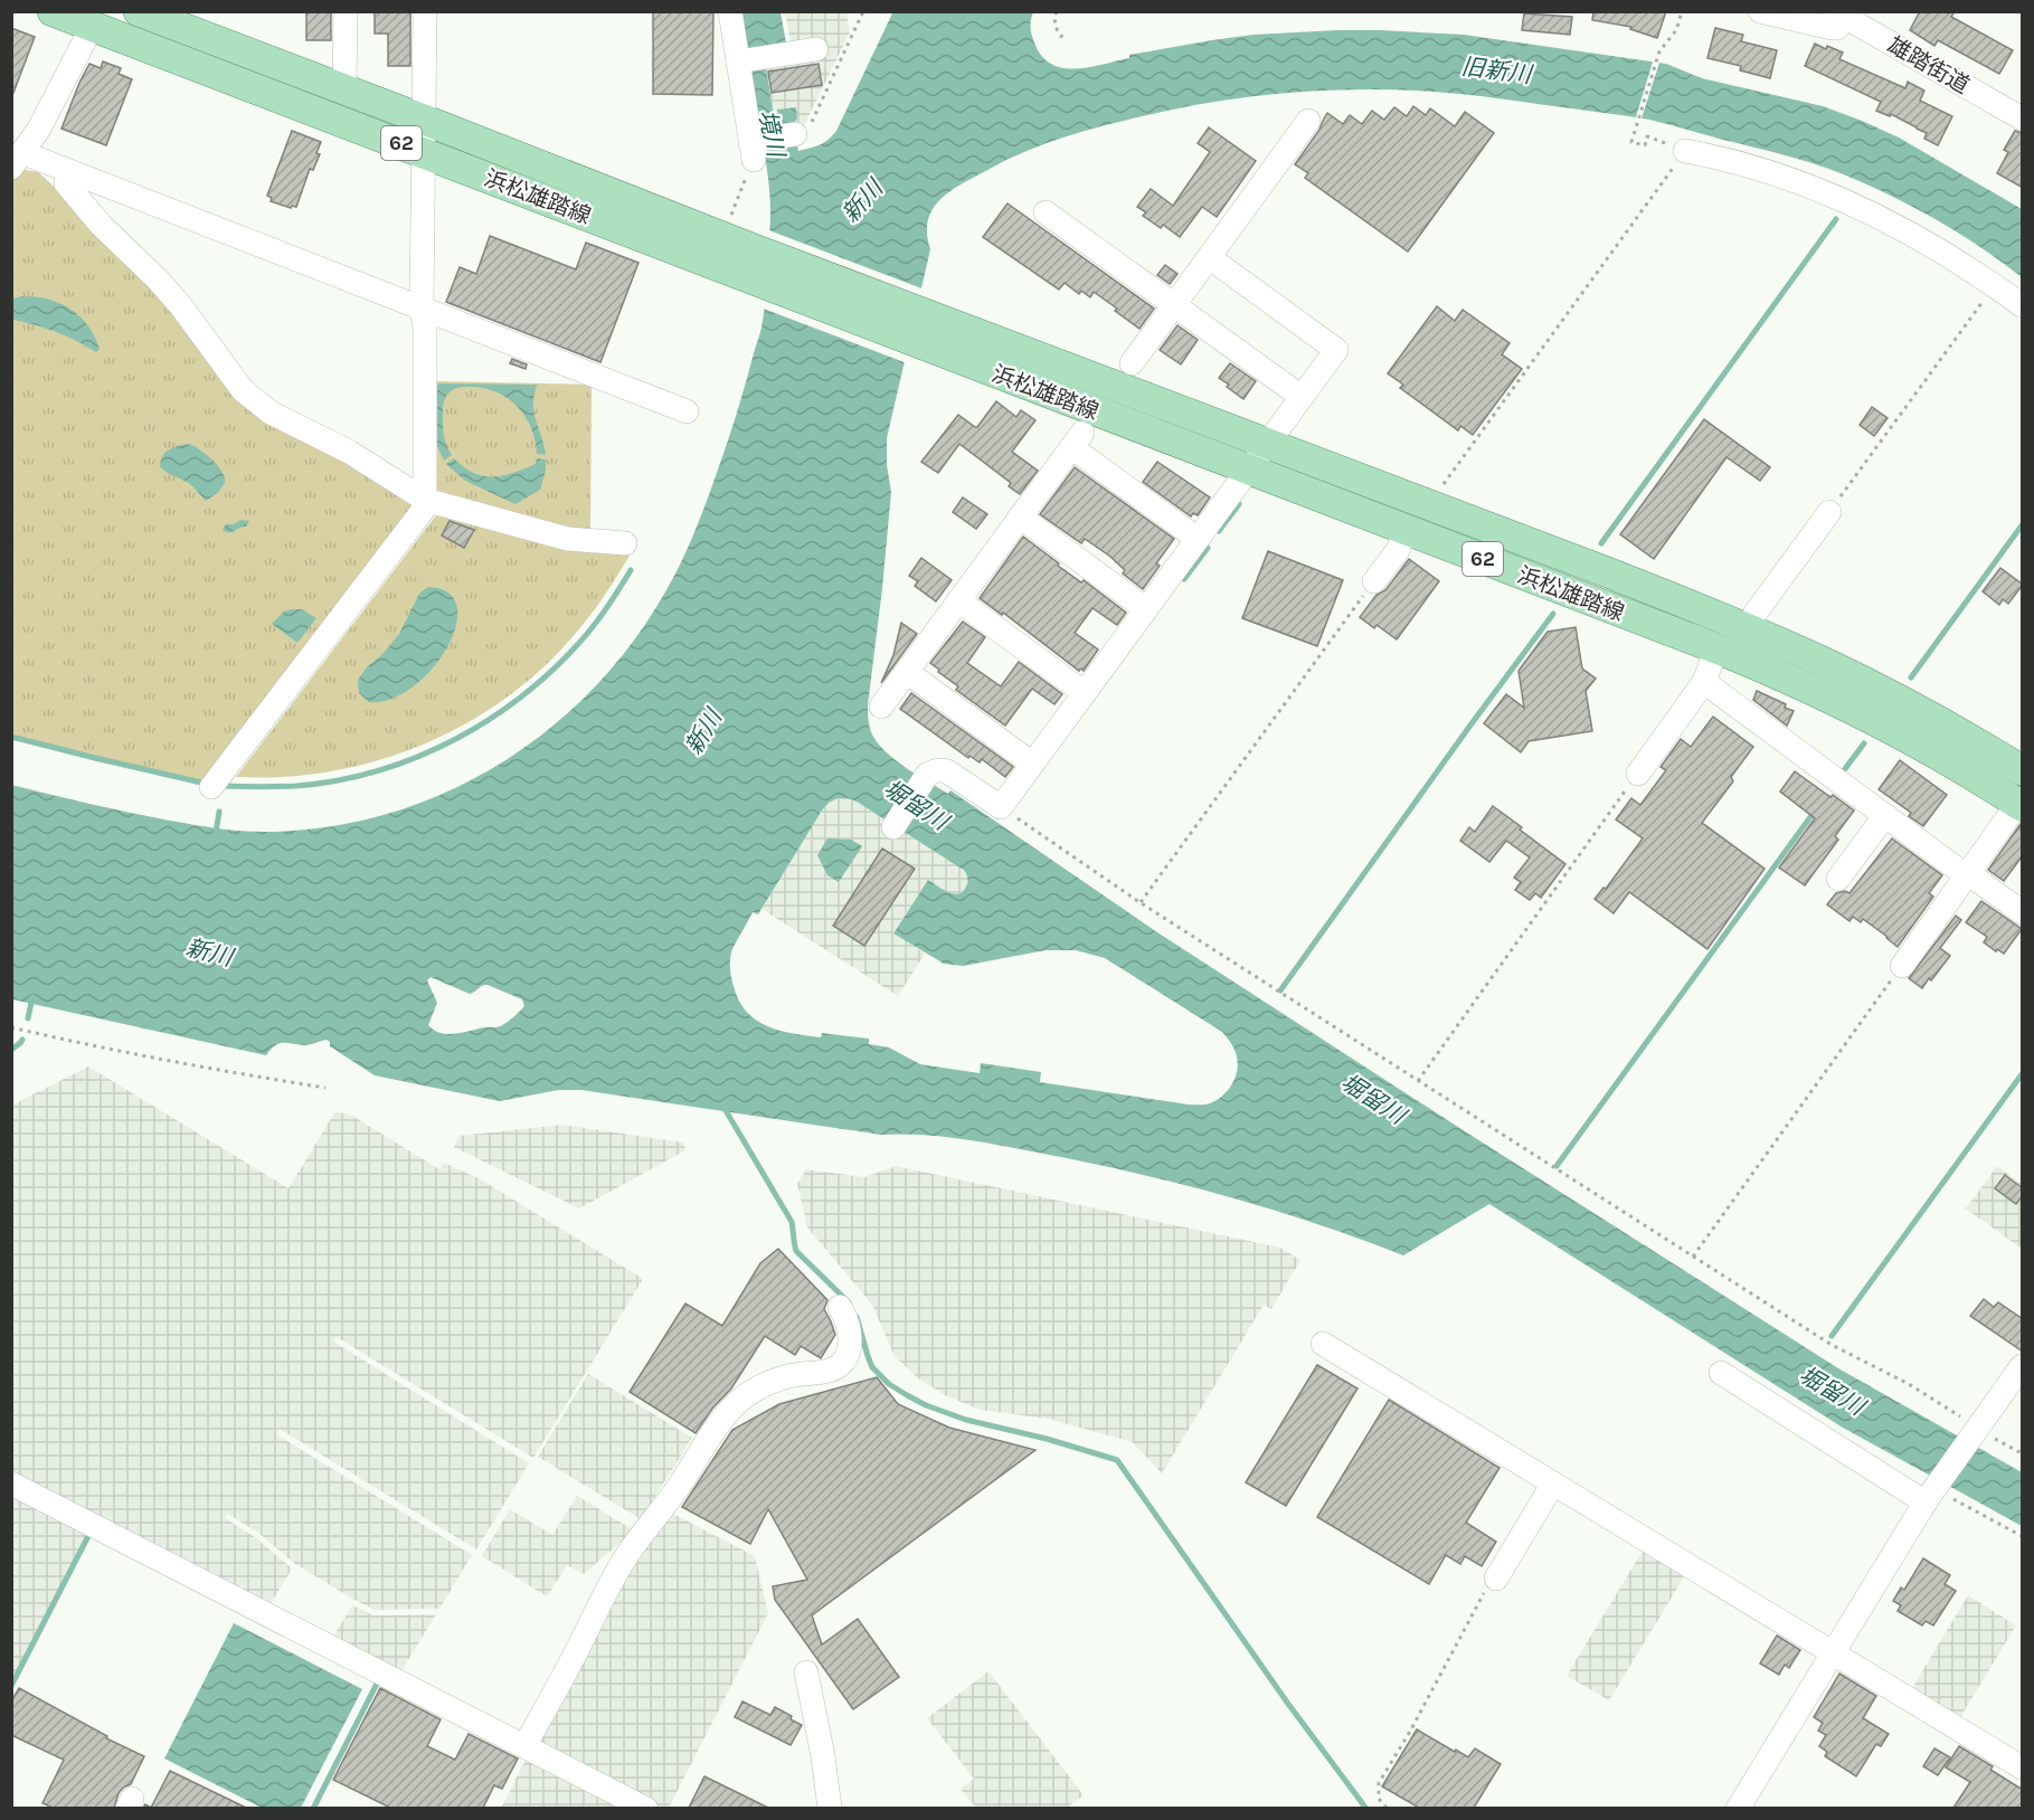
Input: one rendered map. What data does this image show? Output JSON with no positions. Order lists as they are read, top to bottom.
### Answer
{
  "streets": {
    "main road": ["62", "浜松雄踏線"],
    "street": ["雄踏街道"]
  },
  "water": [
    "旧新川",
    "境川",
    "新川",
    "堀留川"
  ]
}
